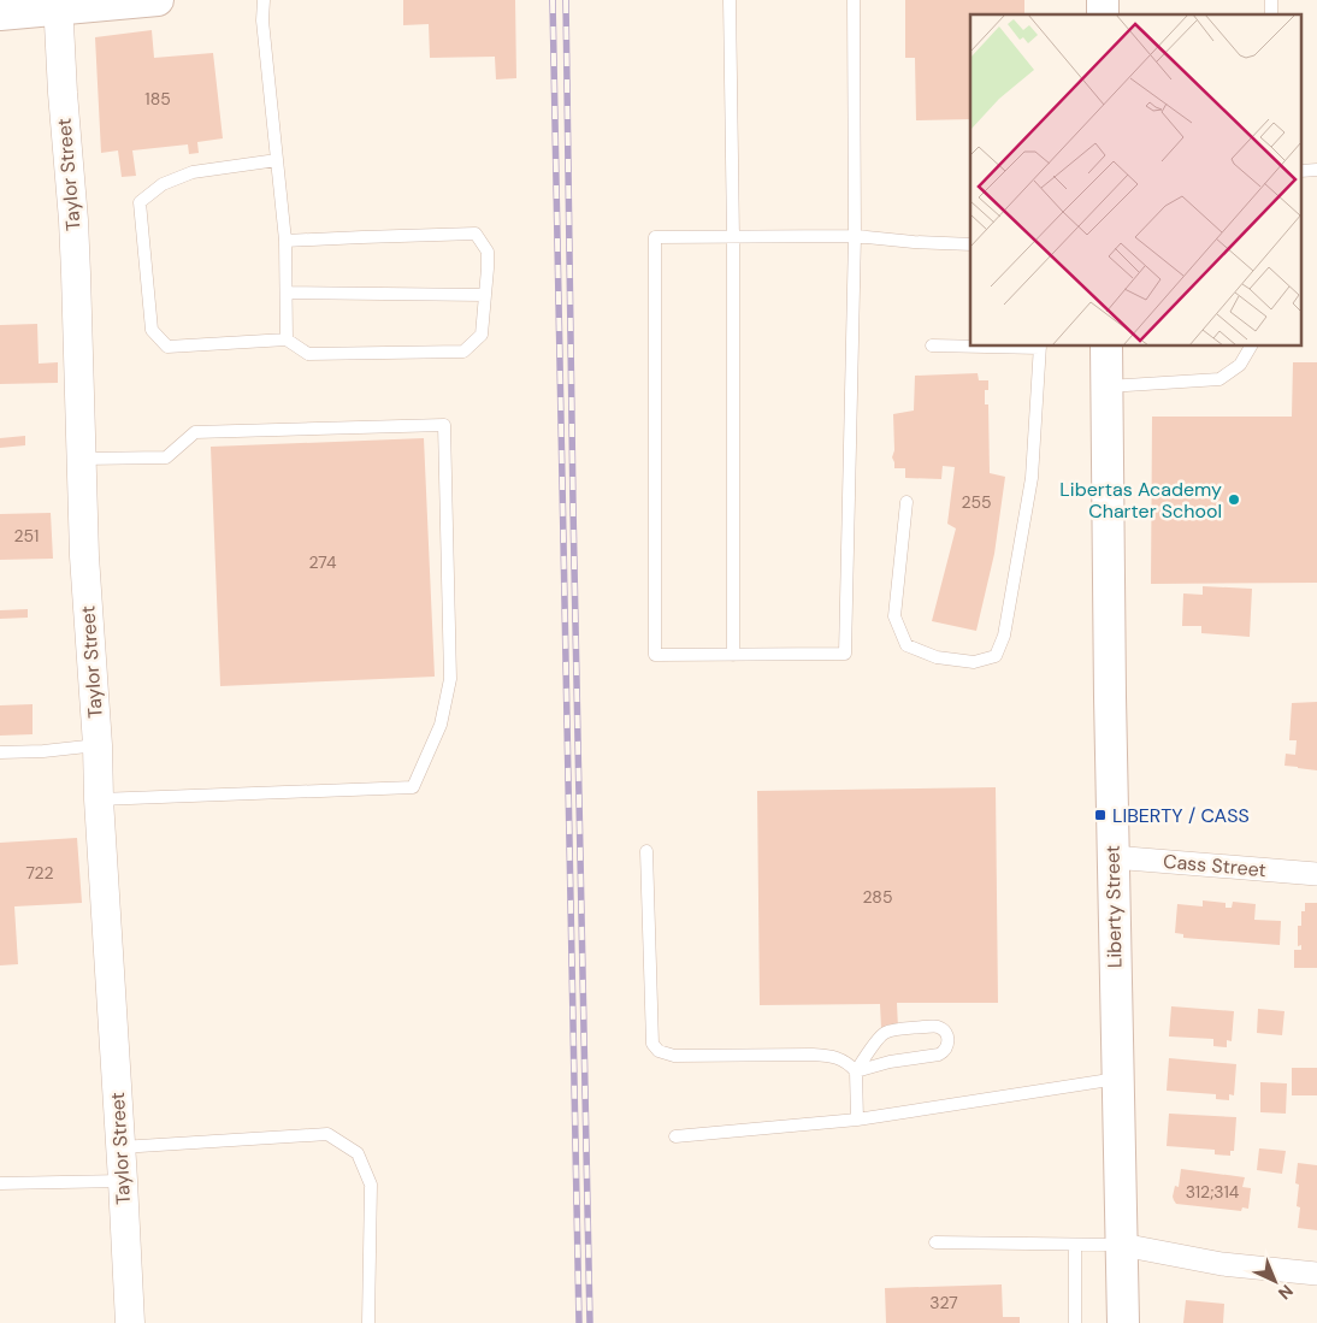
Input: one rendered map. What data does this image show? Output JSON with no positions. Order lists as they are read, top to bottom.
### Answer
{
  "streets": {
    "main road": ["Liberty Street"],
    "street": ["Taylor Street", "Cass Street"]
  },
  "crossings": [
    ["Cass Street", "Liberty Street"]
  ],
  "places": {
    "other": ["Libertas Academy Charter School"],
    "transit": ["LIBERTY / CASS"]
  },
  "house_numbers": [
    "185",
    "255",
    "251",
    "274",
    "722",
    "285",
    "312;314",
    "327"
  ],
  "north": "bottom right"
}
